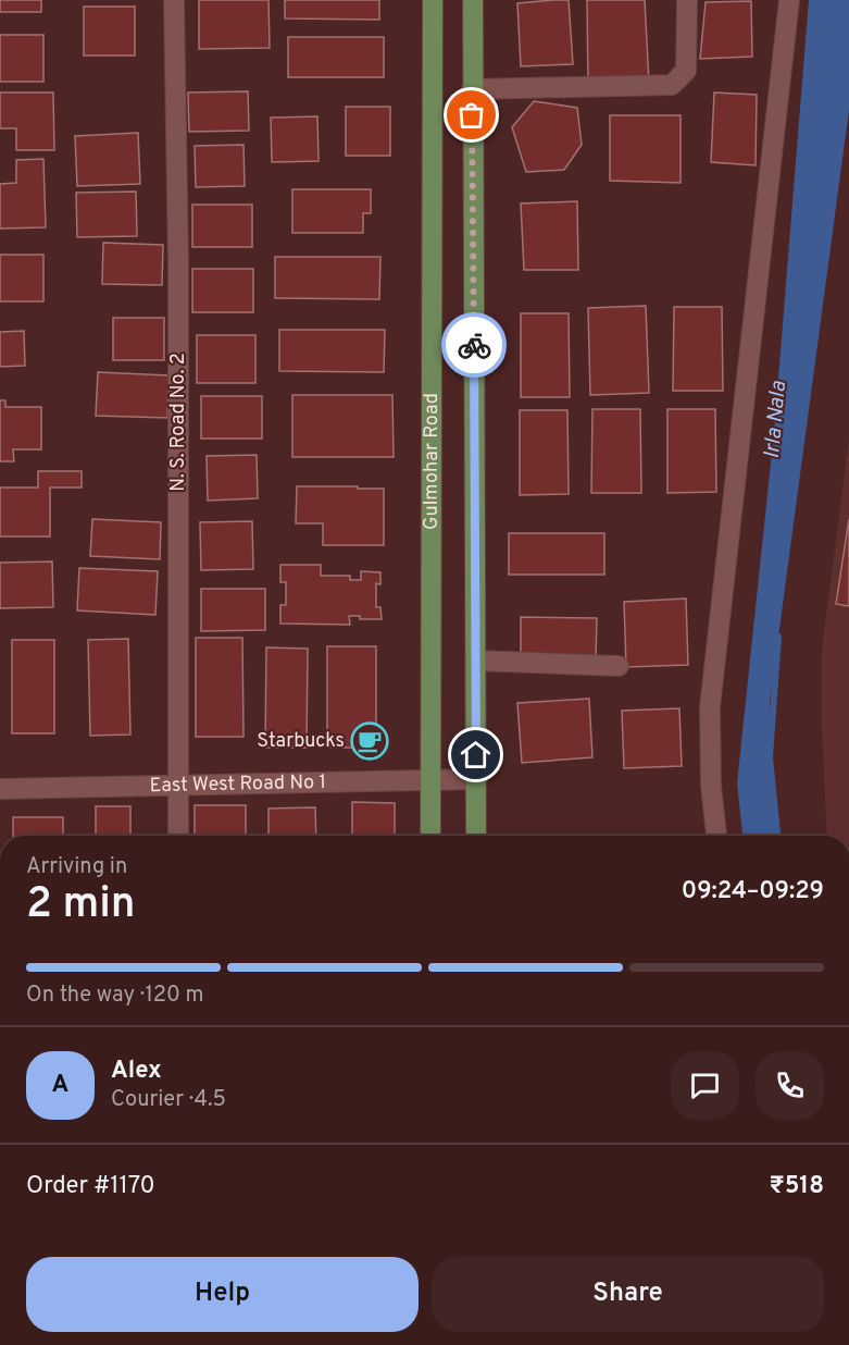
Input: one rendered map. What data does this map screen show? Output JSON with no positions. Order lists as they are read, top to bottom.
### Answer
{
  "streets": {
    "main road": ["Gulmohar Road"],
    "street": ["N. S. Road No. 2", "East West Road No 1"]
  },
  "crossings": [
    ["N. S. Road No. 2", "East West Road No 1"],
    ["Gulmohar Road", "East West Road No 1"]
  ],
  "water": ["Irla Nala"],
  "places": {
    "cafe": ["Starbucks"]
  },
  "page": {
    "heading": ["2 min", "Arriving in", "09:24–09:29"],
    "panel": [
      "Alex",
      "Courier · 4.5",
      "Order #1170",
      "₹518"
    ],
    "bar": "On the way · 120 m",
    "round": "A",
    "buttons": ["Help", "Share"]
  }
}
